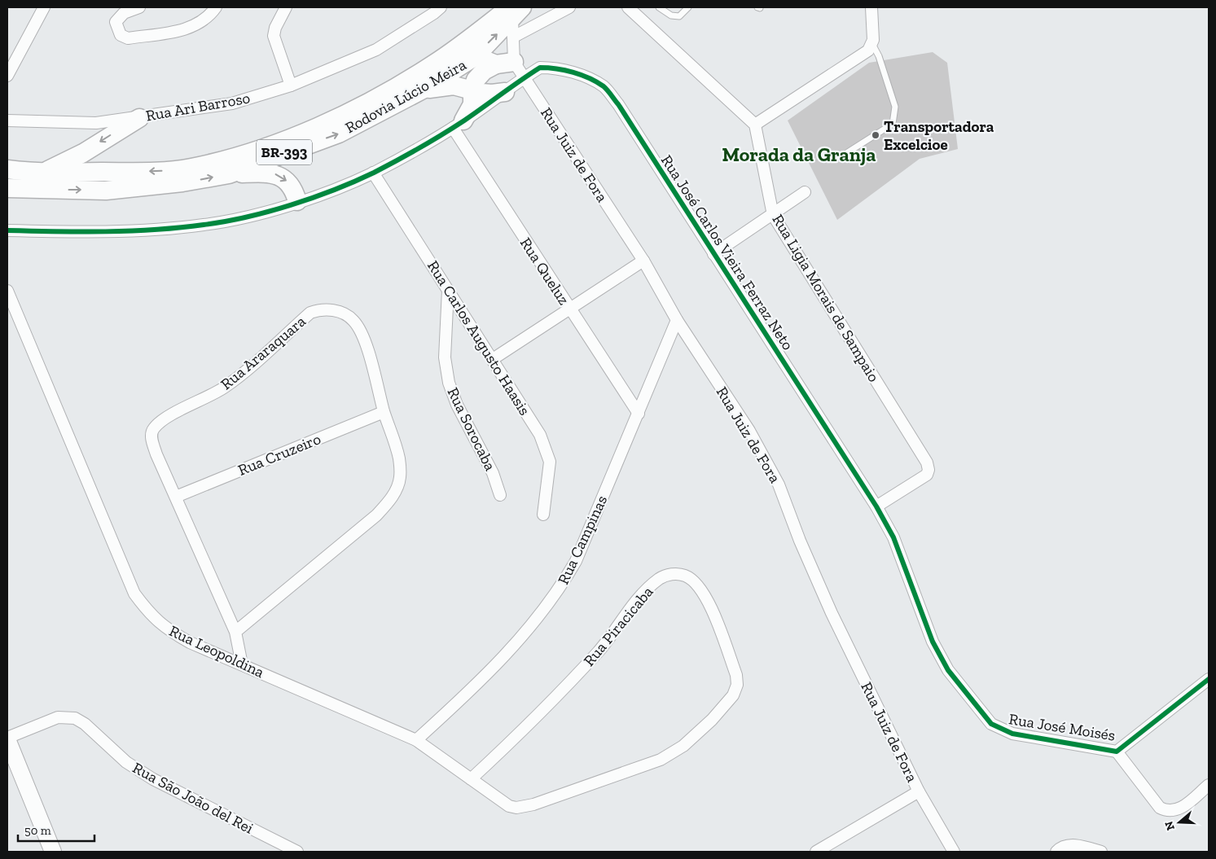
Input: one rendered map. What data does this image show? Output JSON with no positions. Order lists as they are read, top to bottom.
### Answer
{
  "streets": {
    "main road": ["Rodovia Lúcio Meira", "BR-393"],
    "street": [
      "Rua Ari Barroso",
      "Rua Juiz de Fora",
      "Rua José Carlos Vieira Ferraz Neto",
      "Rua Queluz",
      "Rua Ligia Morais de Sampaio",
      "Rua Carlos Augusto Haasis",
      "Rua Araraquara",
      "Rua Sorocaba",
      "Rua Cruzeiro",
      "Rua Campinas",
      "Rua Piracicaba",
      "Rua Leopoldina",
      "Rua José Moisés",
      "Rua São João del Rei"
    ]
  },
  "crossings": [
    ["Rua Juiz de Fora", "Rua José Carlos Vieira Ferraz Neto"],
    ["Rua Juiz de Fora", "Rua Campinas"],
    ["Rua José Carlos Vieira Ferraz Neto", "Rua Queluz"],
    ["Rua José Carlos Vieira Ferraz Neto", "Rua Ligia Morais de Sampaio"],
    ["Rua José Carlos Vieira Ferraz Neto", "Rua Carlos Augusto Haasis"],
    ["Rua José Carlos Vieira Ferraz Neto", "Rua José Moisés"],
    ["Rua Queluz", "Rua Campinas"],
    ["Rua Ligia Morais de Sampaio", "Rua José Moisés"],
    ["Rua Carlos Augusto Haasis", "Rua Sorocaba"],
    ["Rua Araraquara", "Rua Cruzeiro"],
    ["Rua Araraquara", "Rua Leopoldina"],
    ["Rua Campinas", "Rua Leopoldina"],
    ["Rua Piracicaba", "Rua Leopoldina"]
  ],
  "districts": ["Morada da Granja"],
  "places": ["Transportadora Excelcioe"],
  "scale_bar": "50 m",
  "north": "left"
}
